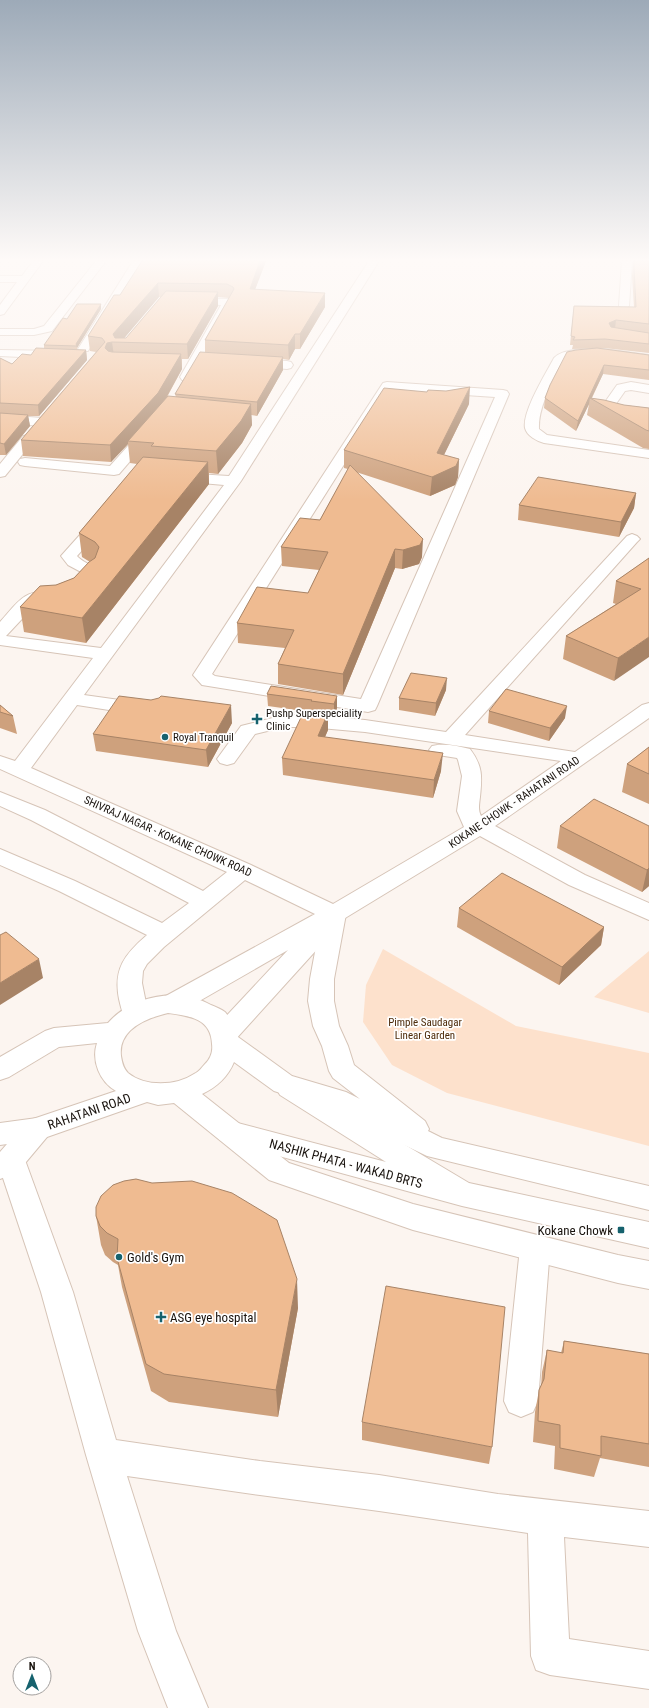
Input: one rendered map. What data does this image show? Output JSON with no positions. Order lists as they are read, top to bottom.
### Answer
{
  "streets": {
    "street": [
      "KOKANE CHOWK - RAHATANI ROAD",
      "SHIVRAJ NAGAR - KOKANE CHOWK ROAD",
      "RAHATANI ROAD",
      "NASHIK PHATA - WAKAD BRTS"
    ]
  },
  "crossings": [
    ["KOKANE CHOWK - RAHATANI ROAD", "SHIVRAJ NAGAR - KOKANE CHOWK ROAD"],
    ["KOKANE CHOWK - RAHATANI ROAD", "RAHATANI ROAD"]
  ],
  "parks": ["Pimple Saudagar Linear Garden"],
  "places": {
    "health": ["Pushp Superspeciality Clinic", "ASG eye hospital"],
    "other": ["Royal Tranquil", "Gold's Gym"],
    "transit": ["Kokane Chowk"]
  },
  "north": "top"
}
